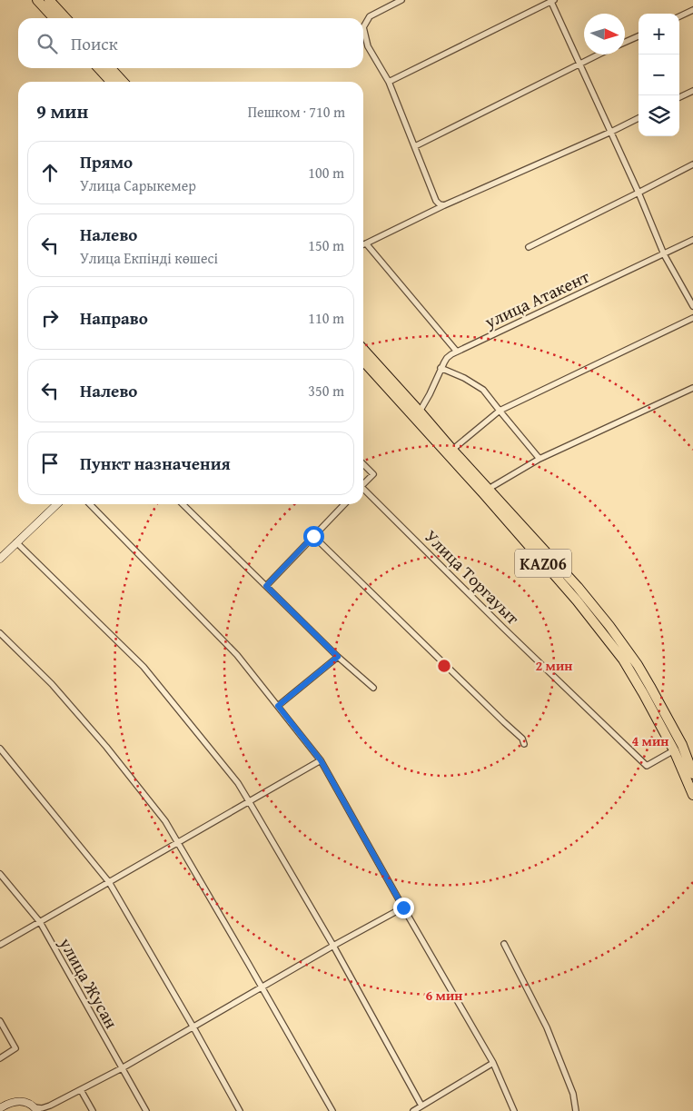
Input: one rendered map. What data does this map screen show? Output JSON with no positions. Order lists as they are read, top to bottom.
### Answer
{
  "streets": {
    "highway": ["KАZ06"],
    "street": ["улица Атакент", "Улица Торгауыт", "улица Жусан"]
  },
  "crossings": [
    ["улица Атакент", "KАZ06"],
    ["KАZ06", "Улица Торгауыт"]
  ],
  "north": "right",
  "page": {
    "map_buttons": ["+", "−"],
    "search": "Поиск",
    "heading": ["9 мин", "Пешком · 710 m"],
    "list": [
      ["Прямо", "Улица Сарыкемер", "100 m"],
      ["Налево", "Улица Екпінді көшесі", "150 m"],
      ["Направо", "110 m"],
      ["Налево", "350 m"],
      "Пункт назначения"
    ]
  },
  "rings": ["2 мин", "4 мин", "6 мин"]
}
